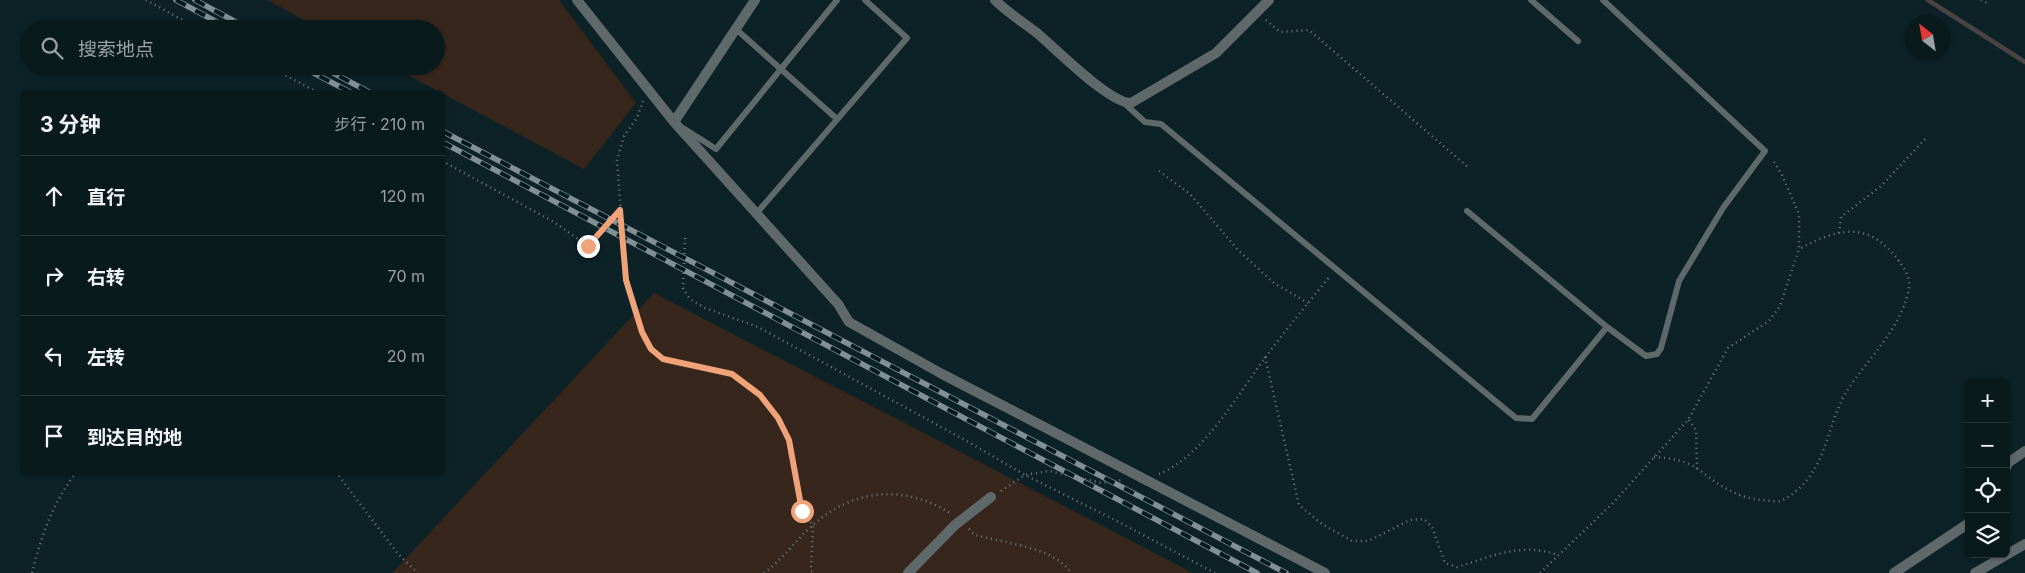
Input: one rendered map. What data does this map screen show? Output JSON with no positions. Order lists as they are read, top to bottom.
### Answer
{
  "north": "top left",
  "page": {
    "search": "搜索地点",
    "heading": ["3 分钟", "步行 · 210 m"],
    "list": [
      ["直行", "120 m"],
      ["右转", "70 m"],
      ["左转", "20 m"],
      "到达目的地"
    ],
    "map_buttons": ["+", "−"]
  }
}
